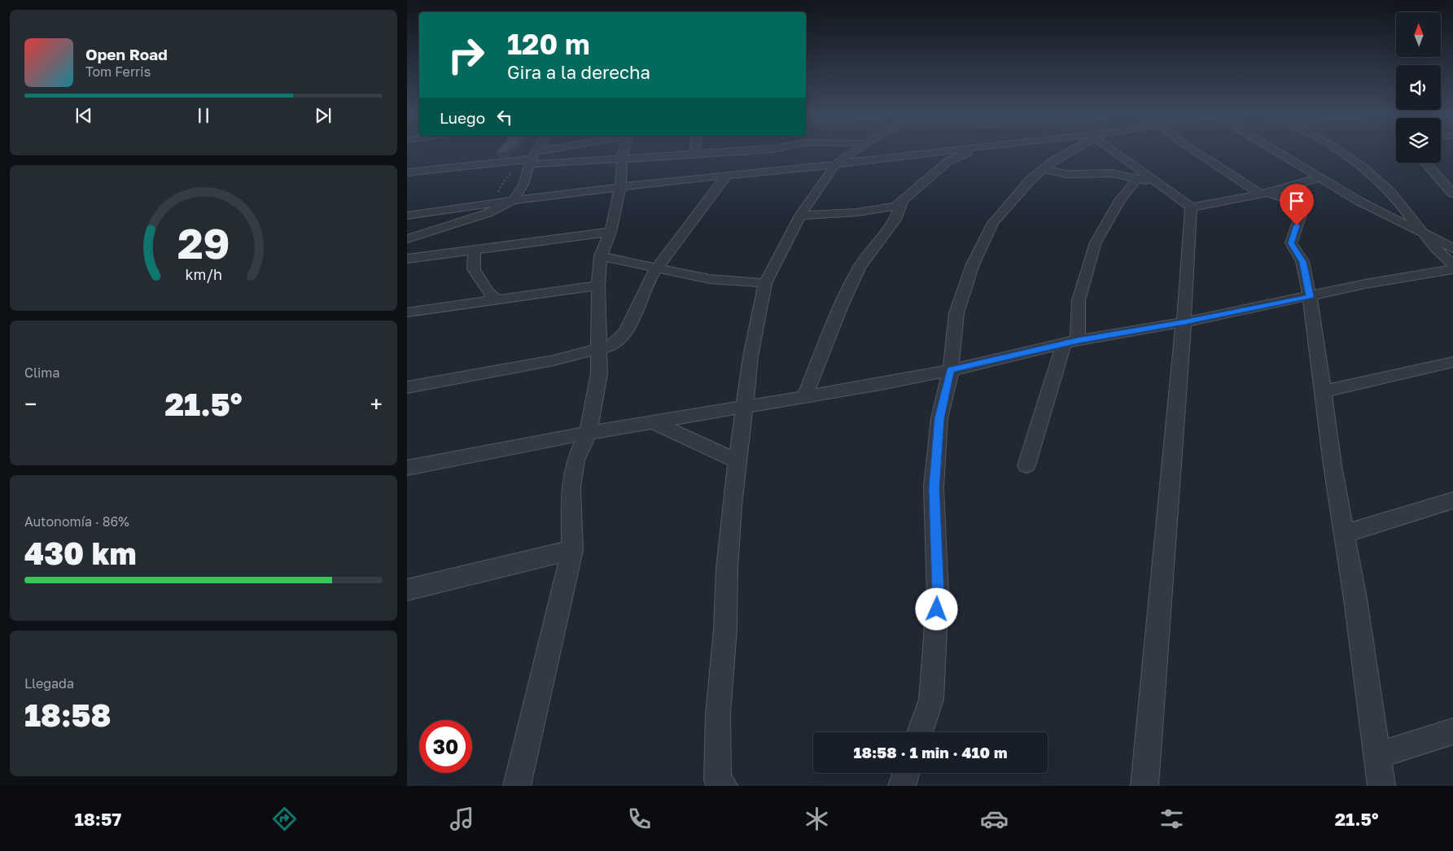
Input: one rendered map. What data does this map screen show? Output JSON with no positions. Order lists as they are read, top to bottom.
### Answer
{
  "north": "top",
  "page": {
    "turn": ["120 m", "Gira a la derecha"],
    "song": ["Open Road", "Tom Ferris"],
    "then": "Luego",
    "tile": [
      "Clima",
      ["Autonomía · 86%", "430 km"],
      ["Llegada", "18:58"]
    ],
    "heat": ["−", "21.5°", "+"],
    "limit": "30",
    "trip": "18:58 · 1 min · 410 m",
    "tabs": ["18:57", "21.5°"],
    "gauge": ["29", "km/h"]
  }
}
